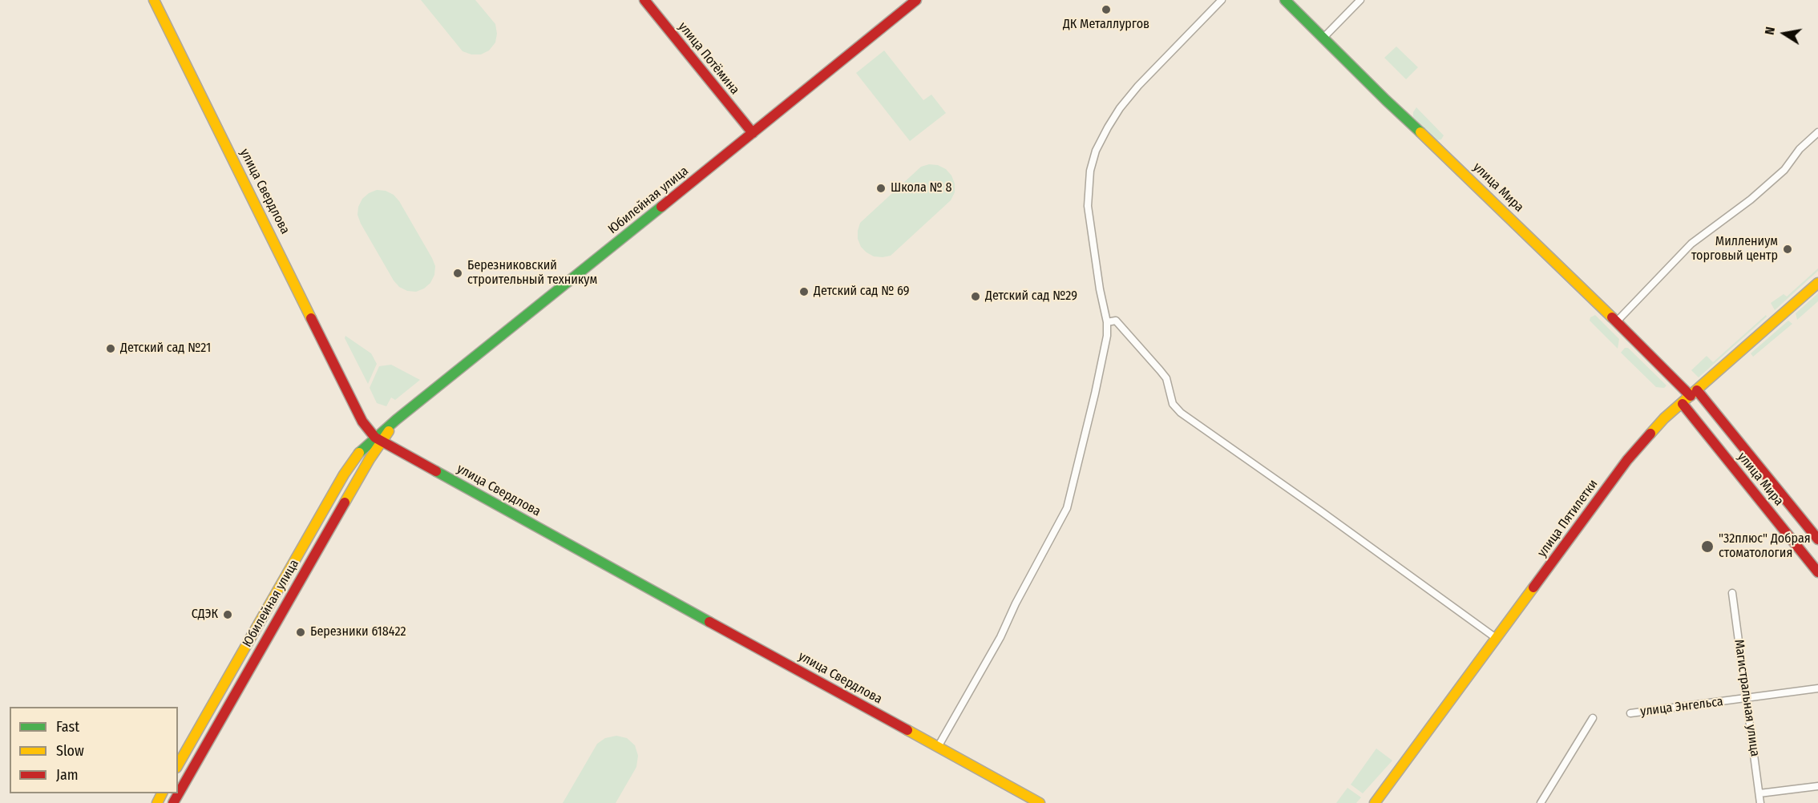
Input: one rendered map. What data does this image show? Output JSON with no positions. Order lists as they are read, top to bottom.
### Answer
{
  "streets": {
    "main road": [
      "улица Потёмина",
      "улица Мира",
      "улица Свердлова",
      "Юбилейная улица",
      "улица Пятилетки"
    ],
    "street": ["Магистральная улица", "улица Энгельса"]
  },
  "crossings": [
    ["улица Потёмина", "Юбилейная улица"],
    ["улица Мира", "улица Пятилетки"],
    ["улица Свердлова", "Юбилейная улица"],
    ["Магистральная улица", "улица Энгельса"]
  ],
  "places": [
    "ДК Металлургов",
    "Школа № 8",
    "Миллениум торговый центр",
    "Березниковский строительный техникум",
    "Детский сад № 69",
    "Детский сад №29",
    "Детский сад №21",
    "\"32плюс\" Добрая стоматология",
    "СДЭК",
    "Березники 618422"
  ],
  "legend": ["Fast", "Slow", "Jam"],
  "north": "left"
}
